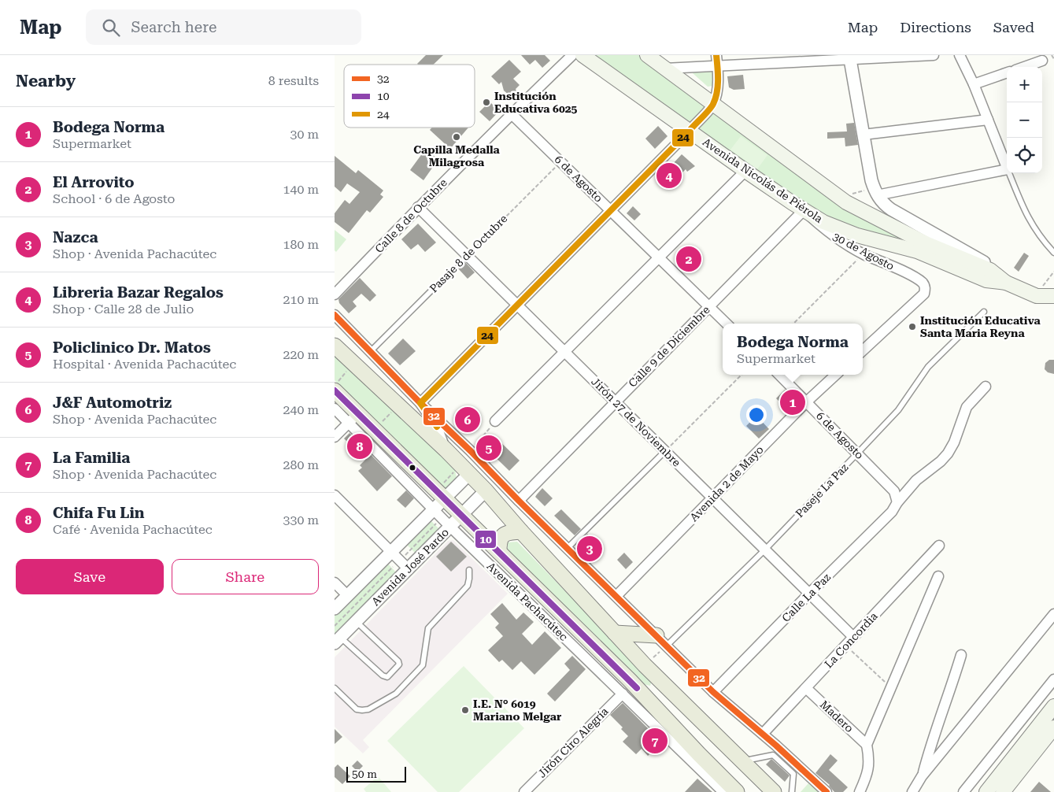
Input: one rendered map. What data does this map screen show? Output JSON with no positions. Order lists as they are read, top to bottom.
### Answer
{
  "streets": {
    "main road": ["Avenida Nicolás de Piérola", "Avenida Pachacútec"],
    "street": [
      "6 de Agosto",
      "Calle 8 de Octubre",
      "30 de Agosto",
      "Calle 9 de Diciembre",
      "Jirón 27 de Noviembre",
      "Avenida 2 de Mayo",
      "Avenida José Pardo",
      "Calle La Paz",
      "La Concordia",
      "Madero",
      "Jirón Ciro Alegría"
    ],
    "lane": ["Pasaje 8 de Octubre", "Paseje La Paz"]
  },
  "crossings": [
    ["6 de Agosto", "Calle 8 de Octubre"],
    ["6 de Agosto", "Pasaje 8 de Octubre"],
    ["6 de Agosto", "Calle 9 de Diciembre"],
    ["6 de Agosto", "Avenida 2 de Mayo"],
    ["6 de Agosto", "Paseje La Paz"],
    ["6 de Agosto", "Calle La Paz"],
    ["Avenida Nicolás de Piérola", "30 de Agosto"],
    ["Avenida Nicolás de Piérola", "Calle 9 de Diciembre"],
    ["Calle 8 de Octubre", "Jirón 27 de Noviembre"],
    ["30 de Agosto", "Calle 9 de Diciembre"],
    ["Pasaje 8 de Octubre", "Jirón 27 de Noviembre"],
    ["Calle 9 de Diciembre", "Jirón 27 de Noviembre"],
    ["Jirón 27 de Noviembre", "Avenida 2 de Mayo"],
    ["Jirón 27 de Noviembre", "Paseje La Paz"],
    ["Jirón 27 de Noviembre", "Calle La Paz"],
    ["Jirón 27 de Noviembre", "La Concordia"],
    ["Avenida José Pardo", "Avenida Pachacútec"],
    ["Avenida Pachacútec", "Jirón Ciro Alegría"],
    ["La Concordia", "Madero"]
  ],
  "places": [
    "Institución Educativa 6025",
    "Capilla Medalla Milagrosa",
    "Institución Educativa Santa Maria Reyna",
    "I.E. N° 6019 Mariano Melgar"
  ],
  "lines": ["transit line 24", "transit line 32", "transit line 10"],
  "legend": ["32", "10", "24"],
  "scale_bar": "50 m",
  "page": {
    "header": "Map",
    "search": "Search here",
    "nav": ["Map", "Directions", "Saved"],
    "heading": ["Nearby", "8 results"],
    "map_buttons": ["+", "−"],
    "list": [
      {
        "mark": "1",
        "name": "Bodega Norma",
        "note": "Supermarket",
        "value": "30 m"
      },
      {
        "mark": "2",
        "name": "El Arrovito",
        "note": "School · 6 de Agosto",
        "value": "140 m"
      },
      {
        "mark": "3",
        "name": "Nazca",
        "note": "Shop · Avenida Pachacútec",
        "value": "180 m"
      },
      {
        "mark": "4",
        "name": "Libreria Bazar Regalos",
        "note": "Shop · Calle 28 de Julio",
        "value": "210 m"
      },
      {
        "mark": "5",
        "name": "Policlinico Dr. Matos",
        "note": "Hospital · Avenida Pachacútec",
        "value": "220 m"
      },
      {
        "mark": "6",
        "name": "J&F Automotriz",
        "note": "Shop · Avenida Pachacútec",
        "value": "240 m"
      },
      {
        "mark": "7",
        "name": "La Familia",
        "note": "Shop · Avenida Pachacútec",
        "value": "280 m"
      },
      {
        "mark": "8",
        "name": "Chifa Fu Lin",
        "note": "Café · Avenida Pachacútec",
        "value": "330 m"
      }
    ],
    "pins": [
      "4",
      "2",
      "1",
      "6",
      "8",
      "5",
      "3",
      "7"
    ],
    "popup": ["Bodega Norma", "Supermarket"],
    "buttons": ["Save", "Share"],
    "scale": "50 m"
  }
}
